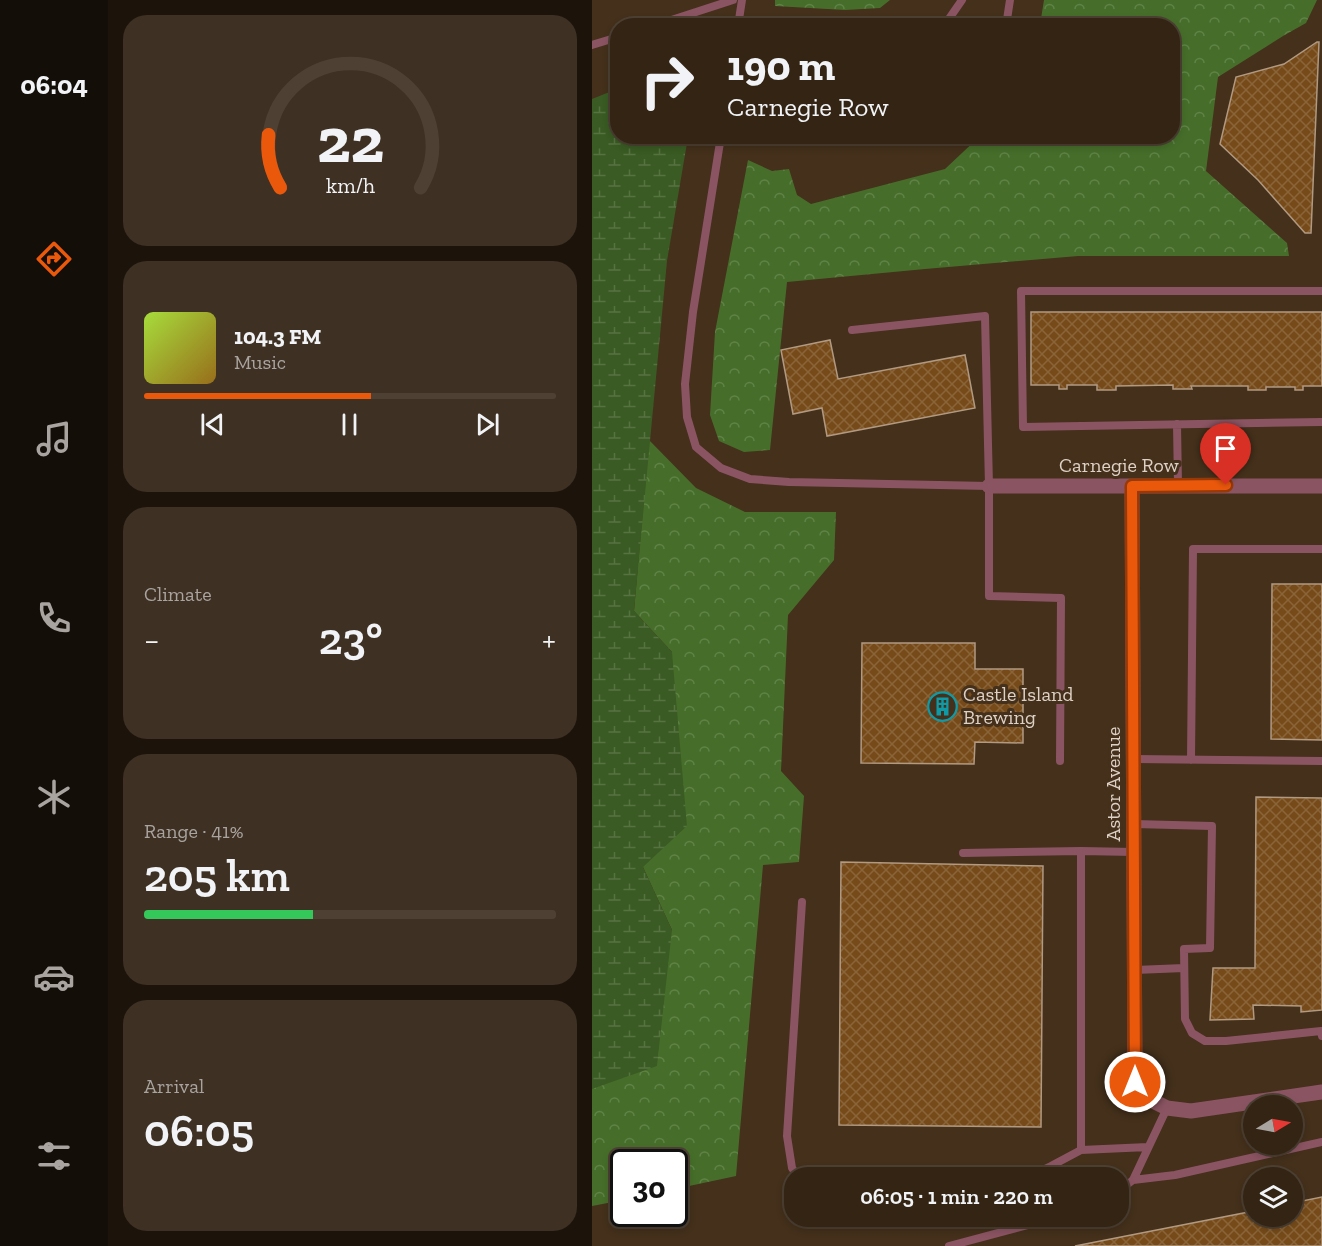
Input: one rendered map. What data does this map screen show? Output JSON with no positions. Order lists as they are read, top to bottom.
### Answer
{
  "streets": {
    "street": ["Carnegie Row", "Astor Avenue"]
  },
  "crossings": [
    ["Carnegie Row", "Astor Avenue"]
  ],
  "places": {
    "building": ["Castle Island Brewing"]
  },
  "north": "right",
  "page": {
    "tabs": "06:04",
    "turn": ["190 m", "Carnegie Row"],
    "song": ["104.3 FM", "Music"],
    "tile": [
      "Climate",
      ["Range · 41%", "205 km"],
      ["Arrival", "06:05"]
    ],
    "heat": ["−", "23°", "+"],
    "limit": "30",
    "trip": "06:05 · 1 min · 220 m",
    "gauge": ["22", "km/h"]
  }
}
